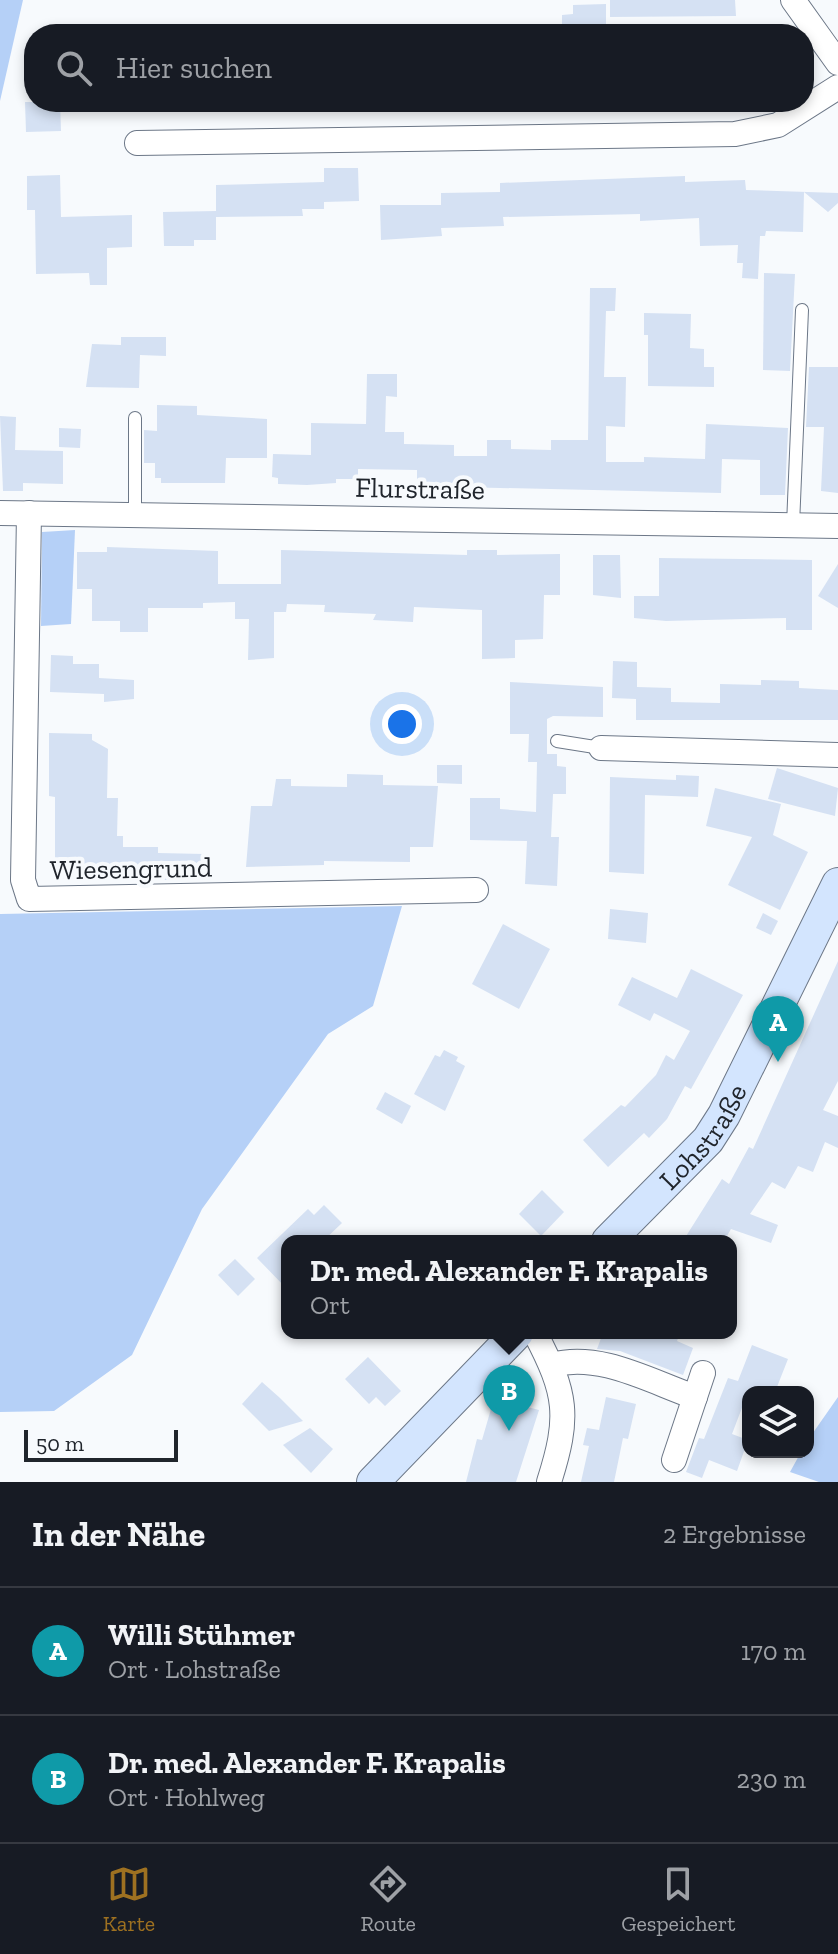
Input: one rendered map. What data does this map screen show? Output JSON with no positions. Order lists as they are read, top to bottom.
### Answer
{
  "streets": {
    "main road": ["Lohstraße"],
    "street": ["Flurstraße", "Wiesengrund"]
  },
  "crossings": [
    ["Flurstraße", "Wiesengrund"]
  ],
  "scale_bar": "50 m",
  "page": {
    "search": "Hier suchen",
    "pins": ["A", "B"],
    "popup": ["Dr. med. Alexander F. Krapalis", "Ort"],
    "scale": "50 m",
    "heading": ["In der Nähe", "2 Ergebnisse"],
    "list": [
      {
        "mark": "A",
        "name": "Willi Stühmer",
        "note": "Ort · Lohstraße",
        "value": "170 m"
      },
      {
        "mark": "B",
        "name": "Dr. med. Alexander F. Krapalis",
        "note": "Ort · Hohlweg",
        "value": "230 m"
      }
    ],
    "nav": ["Karte", "Route", "Gespeichert"]
  }
}
